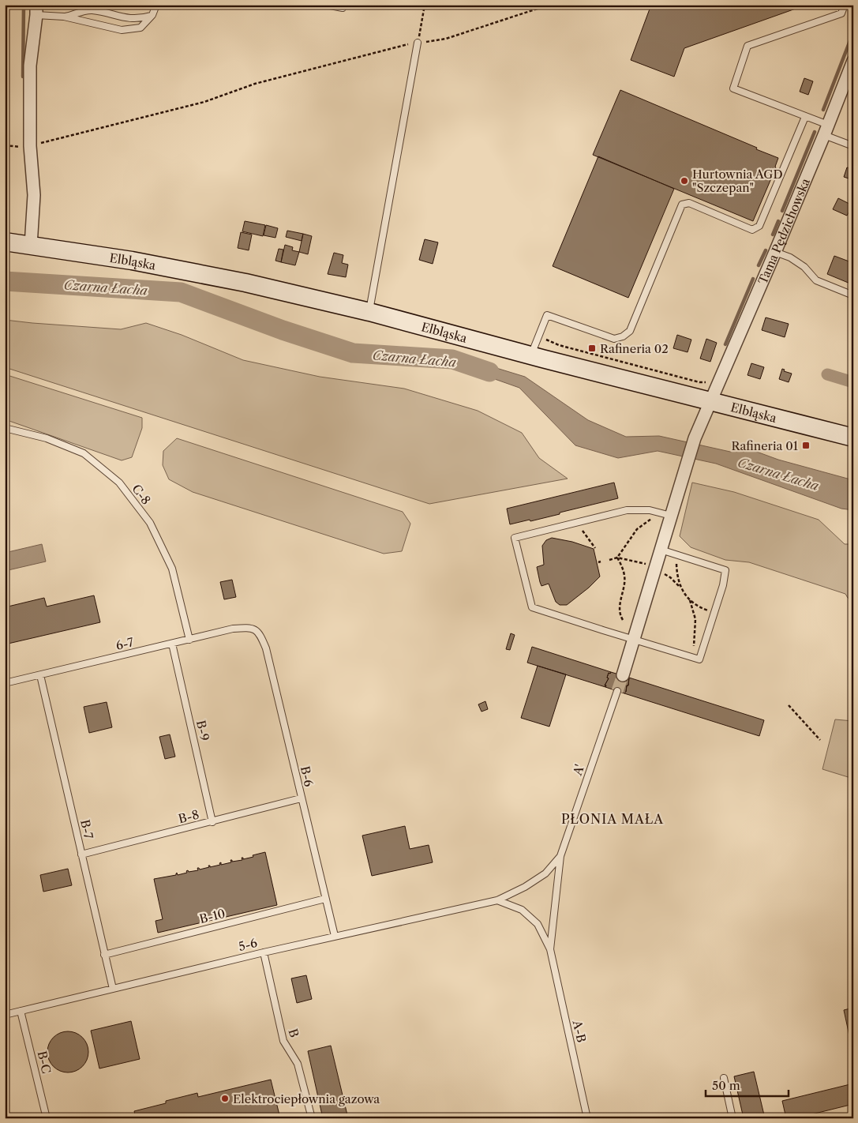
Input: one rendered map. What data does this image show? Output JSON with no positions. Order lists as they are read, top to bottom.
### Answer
{
  "streets": {
    "main road": ["Elbląska"],
    "street": ["Tama Pędzichowska"],
    "lane": [
      "C-8",
      "6-7",
      "B-9",
      "A'",
      "B-6",
      "B-8",
      "B-7",
      "B-10",
      "5-6",
      "A-B",
      "B",
      "B-C"
    ]
  },
  "crossings": [
    ["Tama Pędzichowska", "Elbląska"],
    ["C-8", "6-7"],
    ["6-7", "B-9"],
    ["6-7", "B-6"],
    ["6-7", "B-7"],
    ["B-9", "B-8"],
    ["A'", "5-6"],
    ["A'", "A-B"],
    ["B-6", "B-8"],
    ["B-6", "B-10"],
    ["B-6", "5-6"],
    ["B-8", "B-7"],
    ["B-7", "B-10"],
    ["B-7", "5-6"],
    ["5-6", "B"],
    ["5-6", "B-C"]
  ],
  "districts": ["PŁONIA MAŁA"],
  "water": ["Czarna Łacha"],
  "places": {
    "other": ["Hurtownia AGD \"Szczepan\"", "Elektrociepłownia gazowa"],
    "transit": ["Rafineria 02", "Rafineria 01"]
  },
  "scale_bar": "50 m"
}
